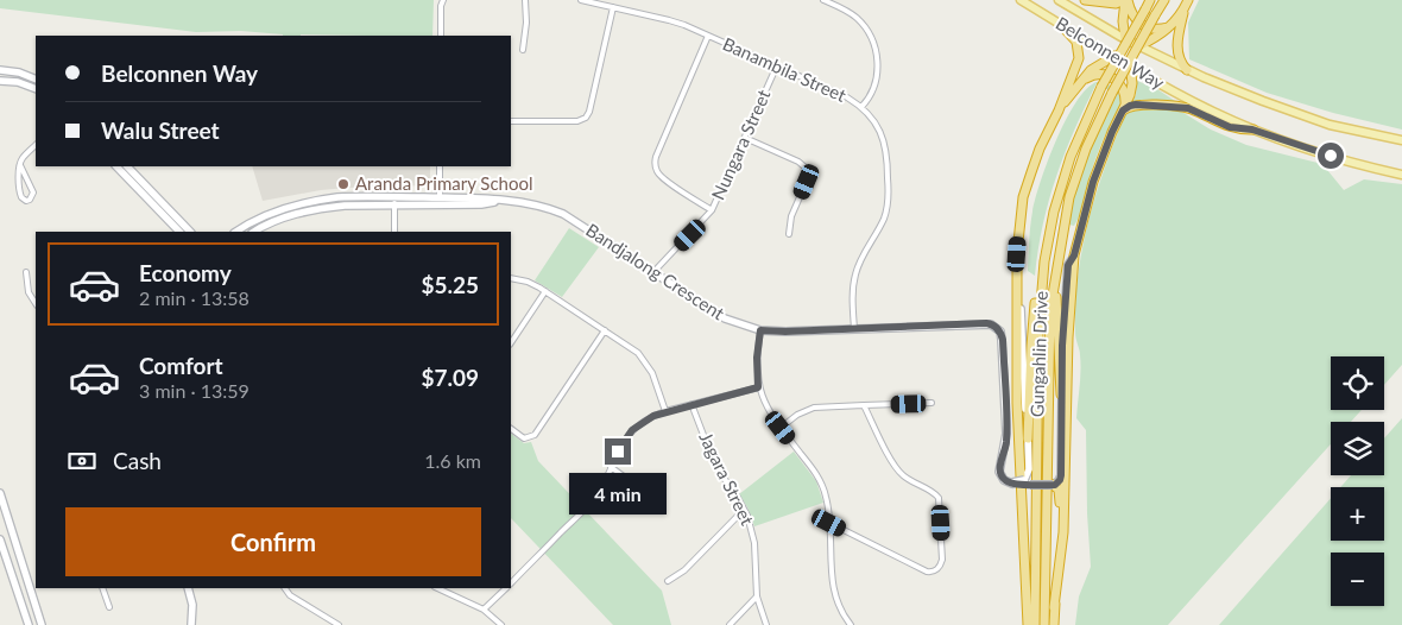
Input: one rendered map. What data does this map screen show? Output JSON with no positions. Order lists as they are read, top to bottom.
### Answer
{
  "streets": {
    "highway": ["Gungahlin Drive"],
    "main road": ["Belconnen Way"],
    "street": [
      "Banambila Street",
      "Nungara Street",
      "Bandjalong Crescent",
      "Jagara Street"
    ]
  },
  "crossings": [
    ["Banambila Street", "Nungara Street"],
    ["Banambila Street", "Bandjalong Crescent"],
    ["Nungara Street", "Bandjalong Crescent"]
  ],
  "places": ["Aranda Primary School"],
  "page": {
    "banner": ["Belconnen Way", "Walu Street"],
    "list": [
      {
        "name": "Economy",
        "note": "2 min · 13:58",
        "value": "$5.25"
      },
      {
        "name": "Comfort",
        "note": "3 min · 13:59",
        "value": "$7.09"
      }
    ],
    "map_buttons": ["+", "−"],
    "pay": ["Cash", "1.6 km"],
    "bubble": "4 min",
    "buttons": "Confirm"
  }
}
